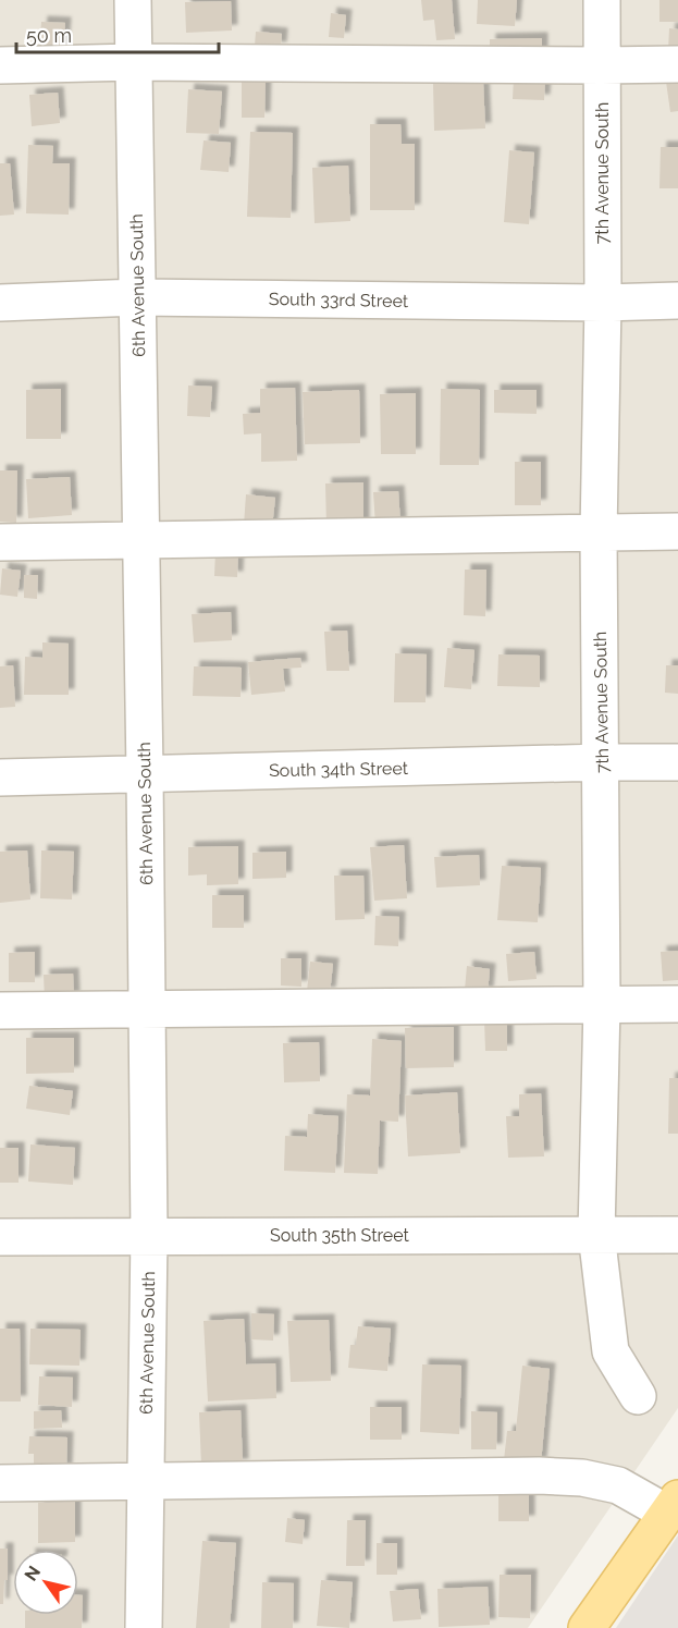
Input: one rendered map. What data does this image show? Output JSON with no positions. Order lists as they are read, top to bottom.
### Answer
{
  "streets": {
    "street": [
      "7th Avenue South",
      "6th Avenue South",
      "South 33rd Street",
      "South 34th Street",
      "South 35th Street"
    ]
  },
  "crossings": [
    ["7th Avenue South", "South 33rd Street"],
    ["7th Avenue South", "South 34th Street"],
    ["7th Avenue South", "South 35th Street"],
    ["6th Avenue South", "South 33rd Street"],
    ["6th Avenue South", "South 34th Street"],
    ["6th Avenue South", "South 35th Street"]
  ],
  "scale_bar": "50 m",
  "north": "top left"
}
